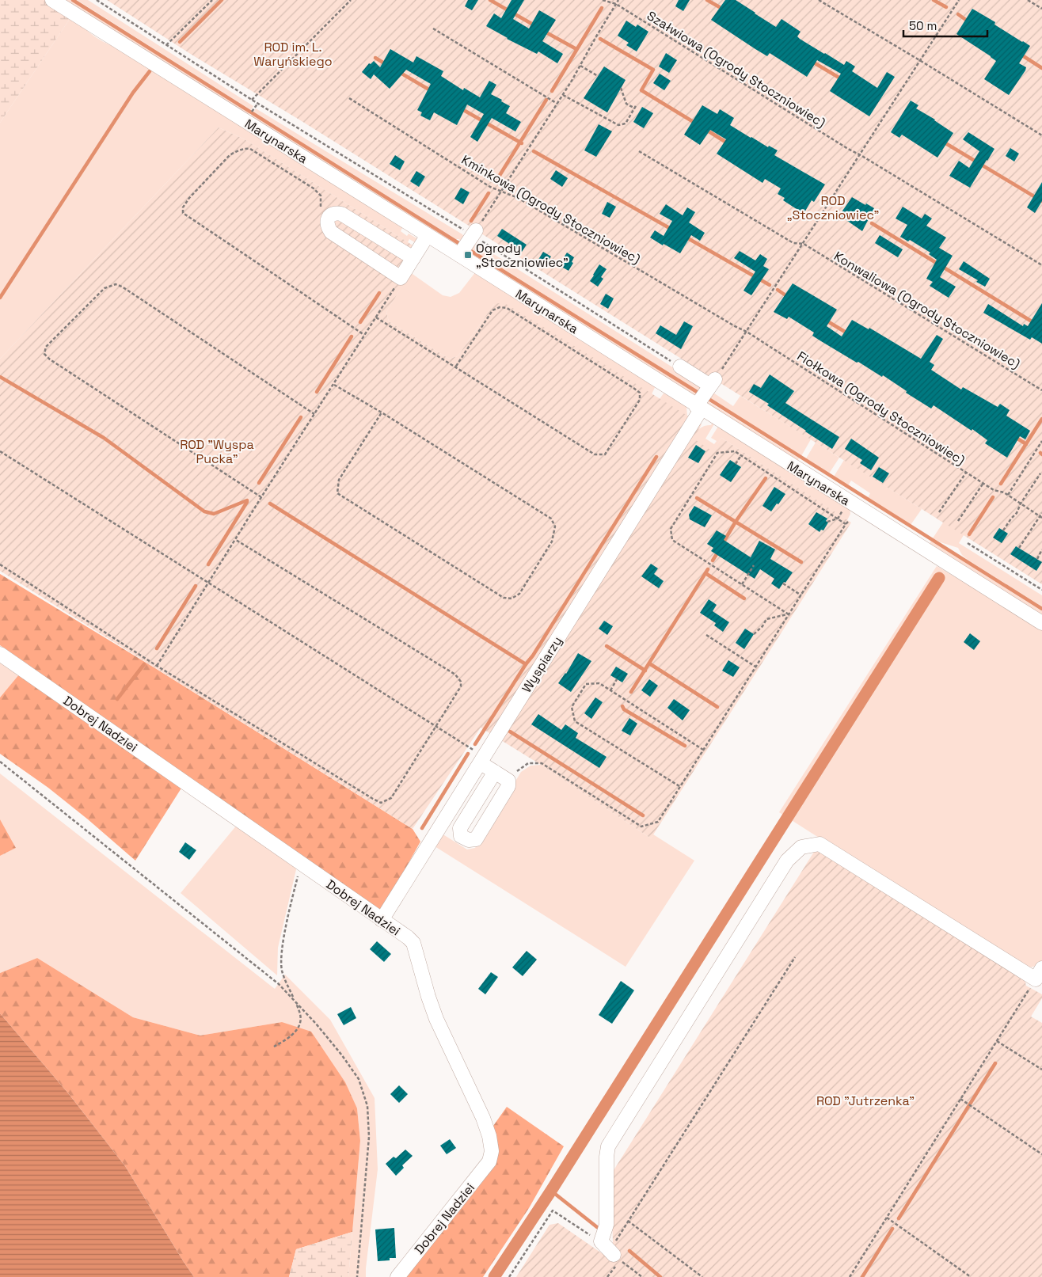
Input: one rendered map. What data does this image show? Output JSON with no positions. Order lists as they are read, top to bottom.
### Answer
{
  "streets": {
    "street": ["Marynarska", "Wyspiarzy", "Dobrej Nadziei"],
    "path": [
      "Szałwiowa (Ogrody Stoczniowiec)",
      "Kminkowa (Ogrody Stoczniowiec)",
      "Konwaliowa (Ogrody Stoczniowiec)",
      "Fiołkowa (Ogrody Stoczniowiec)"
    ]
  },
  "crossings": [
    ["Marynarska", "Wyspiarzy"],
    ["Kminkowa (Ogrody Stoczniowiec)", "Fiołkowa (Ogrody Stoczniowiec)"],
    ["Wyspiarzy", "Dobrej Nadziei"]
  ],
  "parks": [
    "ROD im. L. Waryńskiego",
    "ROD „Stoczniowiec”",
    "ROD \"Wyspa Pucka\"",
    "ROD \"Jutrzenka\""
  ],
  "places": {
    "transit": ["Ogrody „Stoczniowiec”"]
  },
  "scale_bar": "50 m"
}
